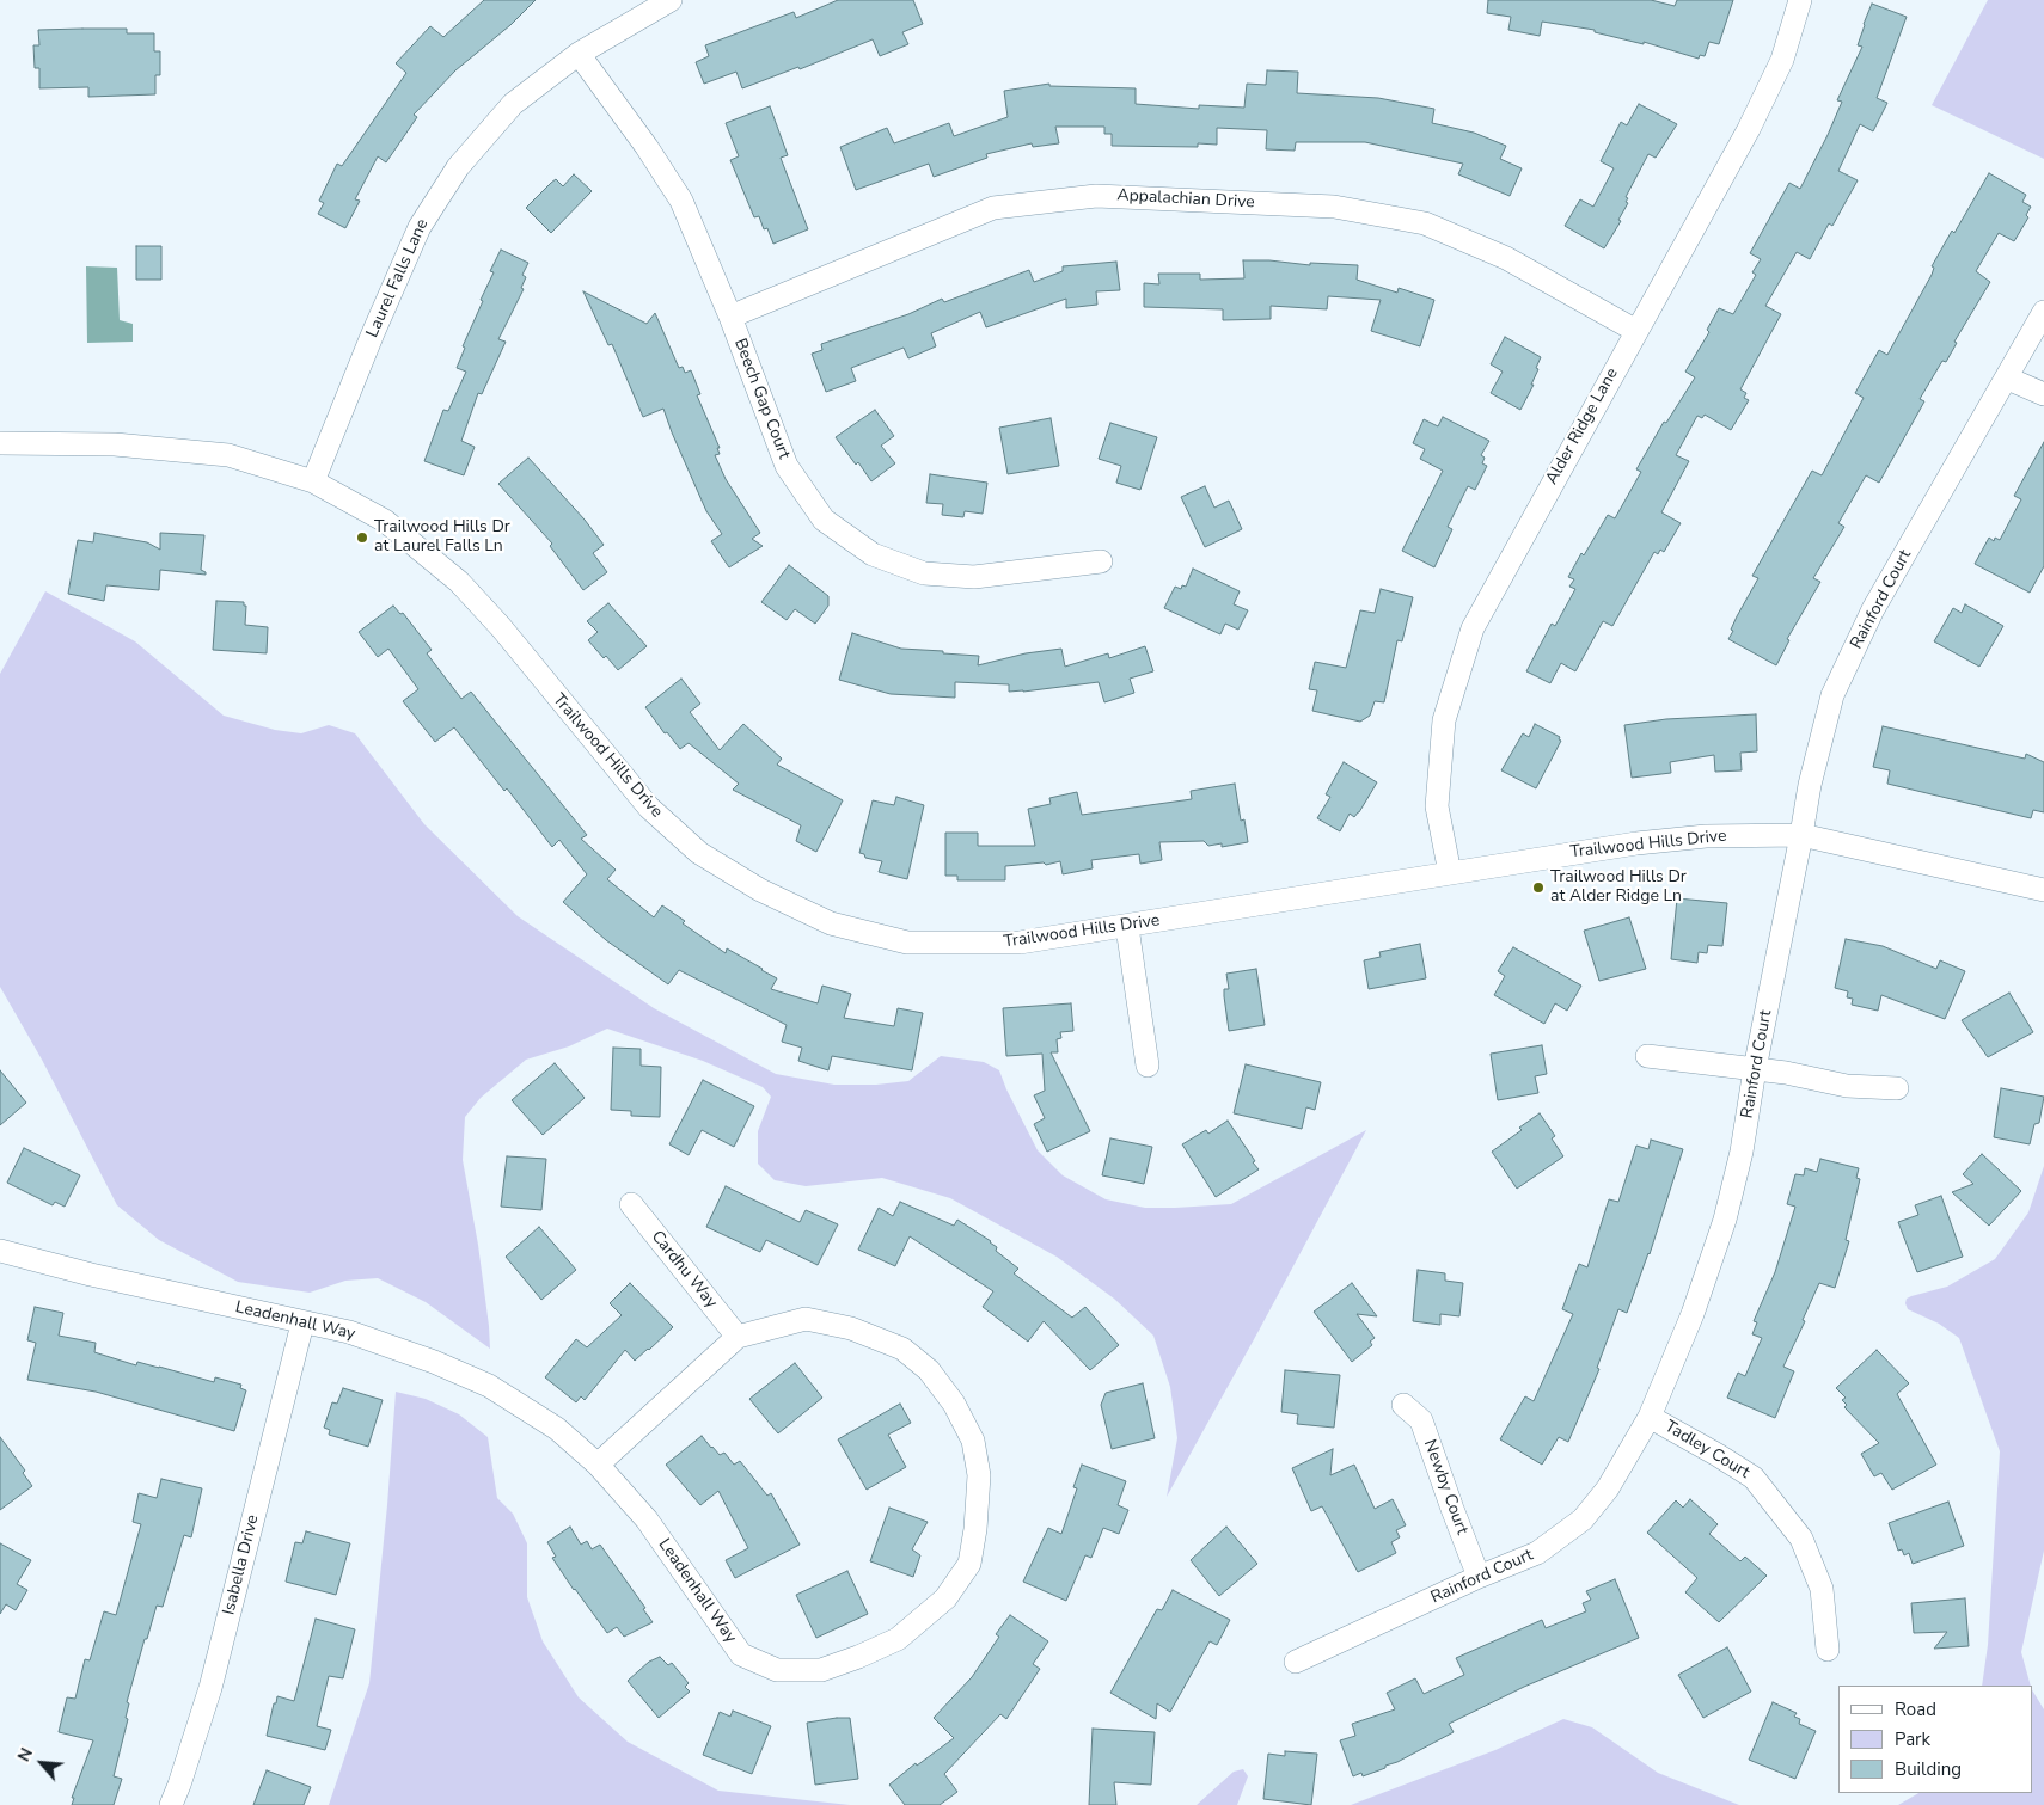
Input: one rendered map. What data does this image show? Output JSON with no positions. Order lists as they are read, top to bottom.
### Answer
{
  "streets": {
    "street": [
      "Appalachian Drive",
      "Laurel Falls Lane",
      "Beech Gap Court",
      "Alder Ridge Lane",
      "Rainford Court",
      "Trailwood Hills Drive",
      "Cardhu Way",
      "Leadenhall Way",
      "Tadley Court",
      "Newby Court",
      "Isabella Drive"
    ]
  },
  "crossings": [
    ["Appalachian Drive", "Beech Gap Court"],
    ["Appalachian Drive", "Alder Ridge Lane"],
    ["Laurel Falls Lane", "Beech Gap Court"],
    ["Laurel Falls Lane", "Trailwood Hills Drive"],
    ["Alder Ridge Lane", "Trailwood Hills Drive"],
    ["Rainford Court", "Trailwood Hills Drive"],
    ["Rainford Court", "Tadley Court"],
    ["Rainford Court", "Newby Court"],
    ["Cardhu Way", "Leadenhall Way"],
    ["Leadenhall Way", "Isabella Drive"]
  ],
  "places": ["Trailwood Hills Dr at Laurel Falls Ln", "Trailwood Hills Dr at Alder Ridge Ln"],
  "legend": ["Road", "Park", "Building"],
  "north": "top left"
}
